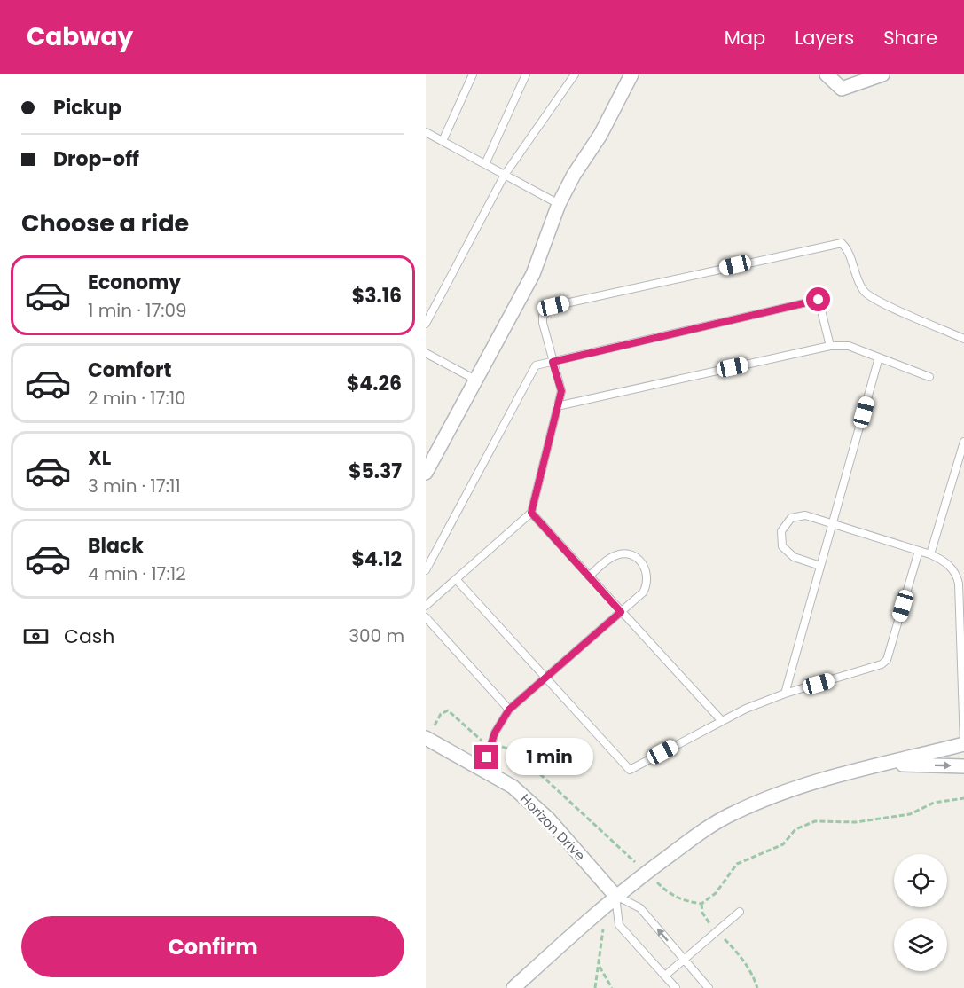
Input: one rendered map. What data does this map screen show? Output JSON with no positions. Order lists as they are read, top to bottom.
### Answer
{
  "streets": {
    "street": ["Horizon Drive"]
  },
  "page": {
    "header": "Cabway",
    "nav": ["Map", "Layers", "Share"],
    "banner": ["Pickup", "Drop-off"],
    "heading": "Choose a ride",
    "list": [
      {
        "name": "Economy",
        "note": "1 min · 17:09",
        "value": "$3.16"
      },
      {
        "name": "Comfort",
        "note": "2 min · 17:10",
        "value": "$4.26"
      },
      {
        "name": "XL",
        "note": "3 min · 17:11",
        "value": "$5.37"
      },
      {
        "name": "Black",
        "note": "4 min · 17:12",
        "value": "$4.12"
      }
    ],
    "pay": ["Cash", "300 m"],
    "bubble": "1 min",
    "buttons": "Confirm"
  }
}
